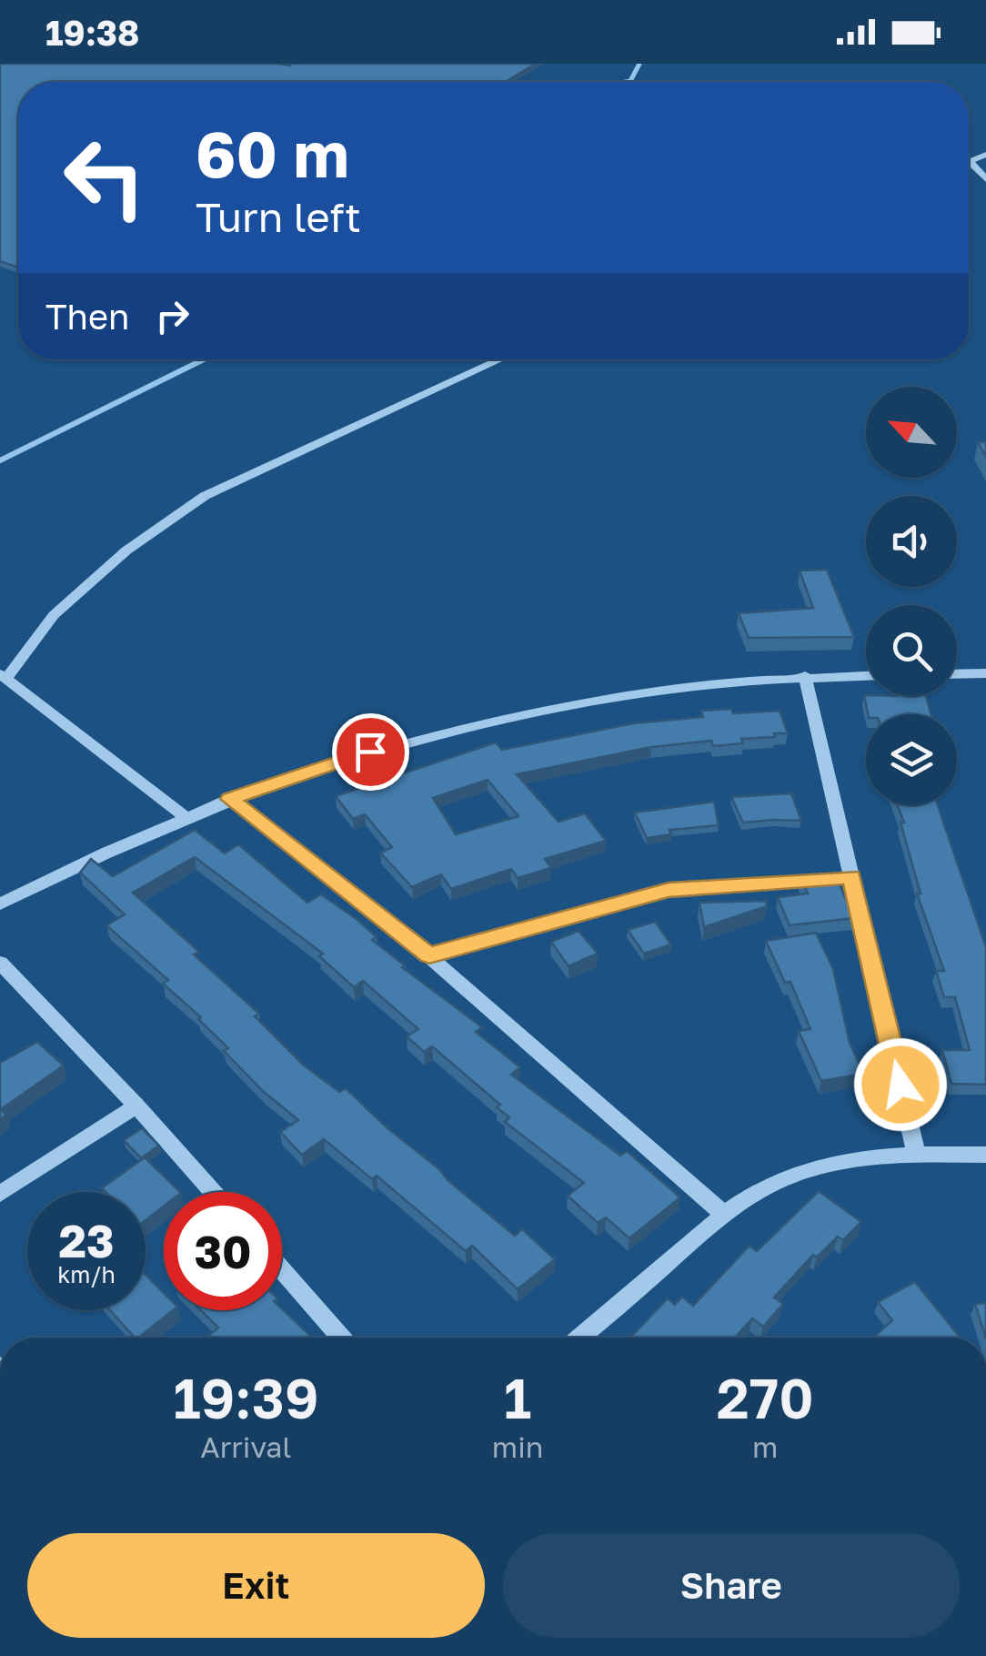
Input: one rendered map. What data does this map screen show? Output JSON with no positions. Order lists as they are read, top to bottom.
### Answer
{
  "north": "top left",
  "page": {
    "status": "19:38",
    "turn": ["60 m", "Turn left"],
    "then": "Then",
    "speed": "23 km/h",
    "limit": "30",
    "eta": [
      "19:39",
      "Arrival",
      "1",
      "min",
      "270",
      "m"
    ],
    "buttons": ["Exit", "Share"]
  }
}
